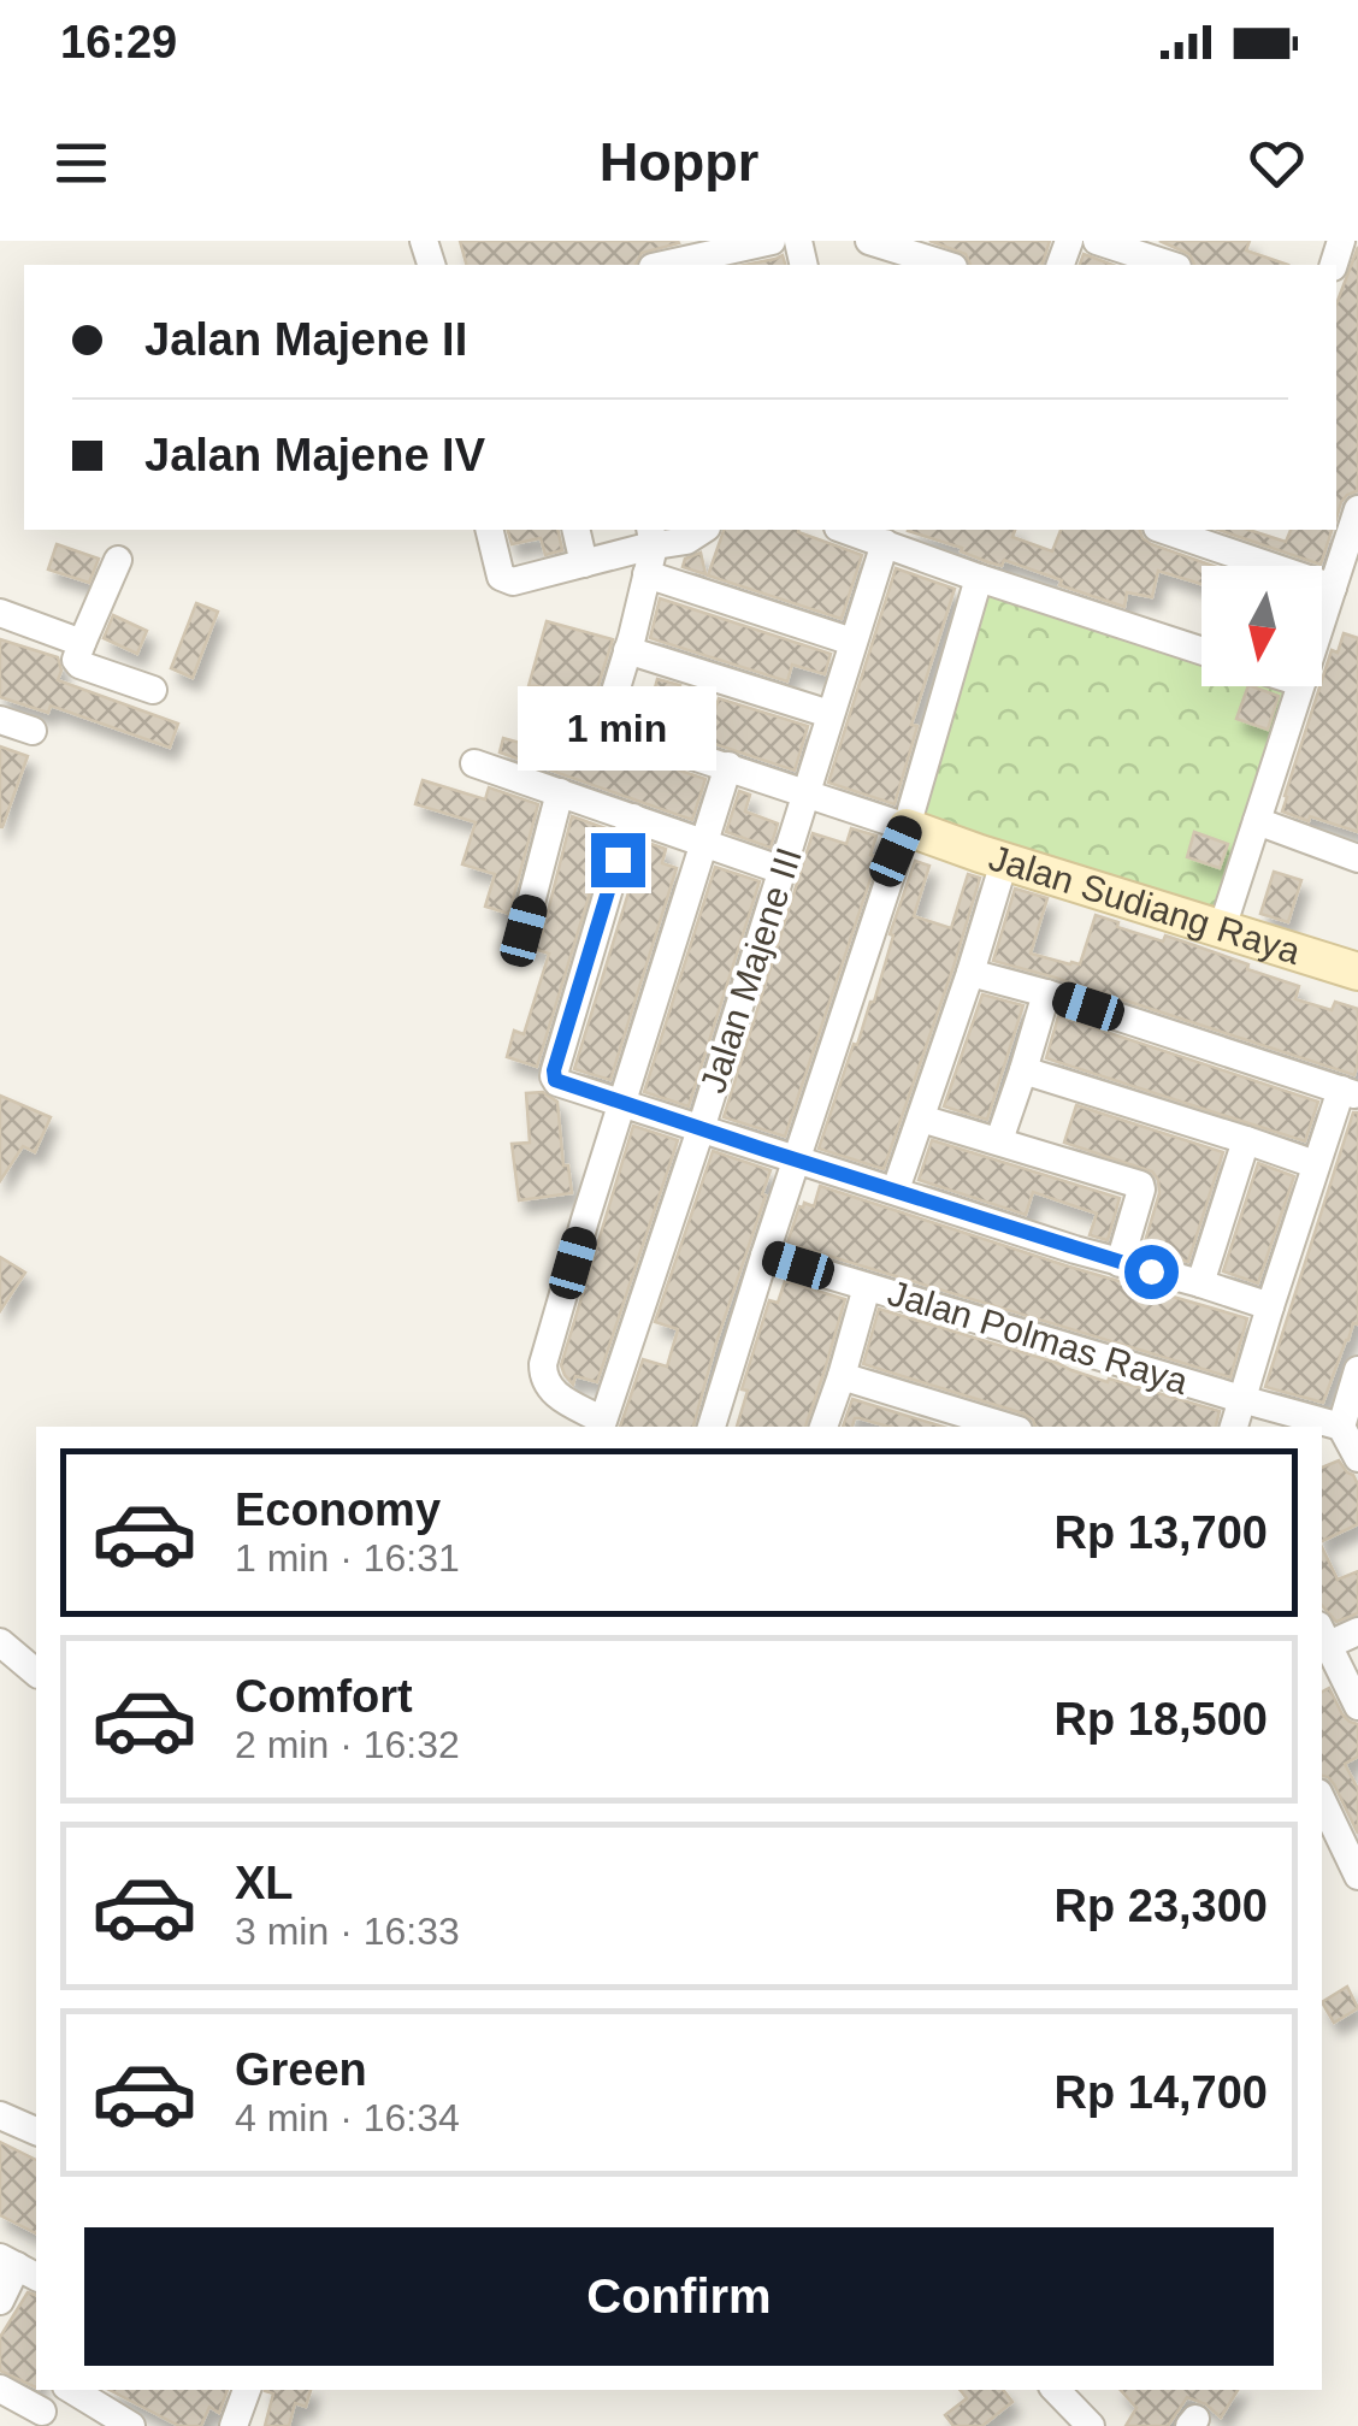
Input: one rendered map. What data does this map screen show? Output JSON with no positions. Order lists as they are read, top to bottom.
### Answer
{
  "streets": {
    "street": ["Jalan Sudiang Raya", "Jalan Majene III", "Jalan Polmas Raya"]
  },
  "north": "bottom",
  "page": {
    "status": "16:29",
    "header": "Hoppr",
    "banner": ["Jalan Majene II", "Jalan Majene IV"],
    "bubble": "1 min",
    "list": [
      {
        "name": "Economy",
        "note": "1 min · 16:31",
        "value": "Rp 13,700"
      },
      {
        "name": "Comfort",
        "note": "2 min · 16:32",
        "value": "Rp 18,500"
      },
      {
        "name": "XL",
        "note": "3 min · 16:33",
        "value": "Rp 23,300"
      },
      {
        "name": "Green",
        "note": "4 min · 16:34",
        "value": "Rp 14,700"
      }
    ],
    "buttons": "Confirm"
  }
}
